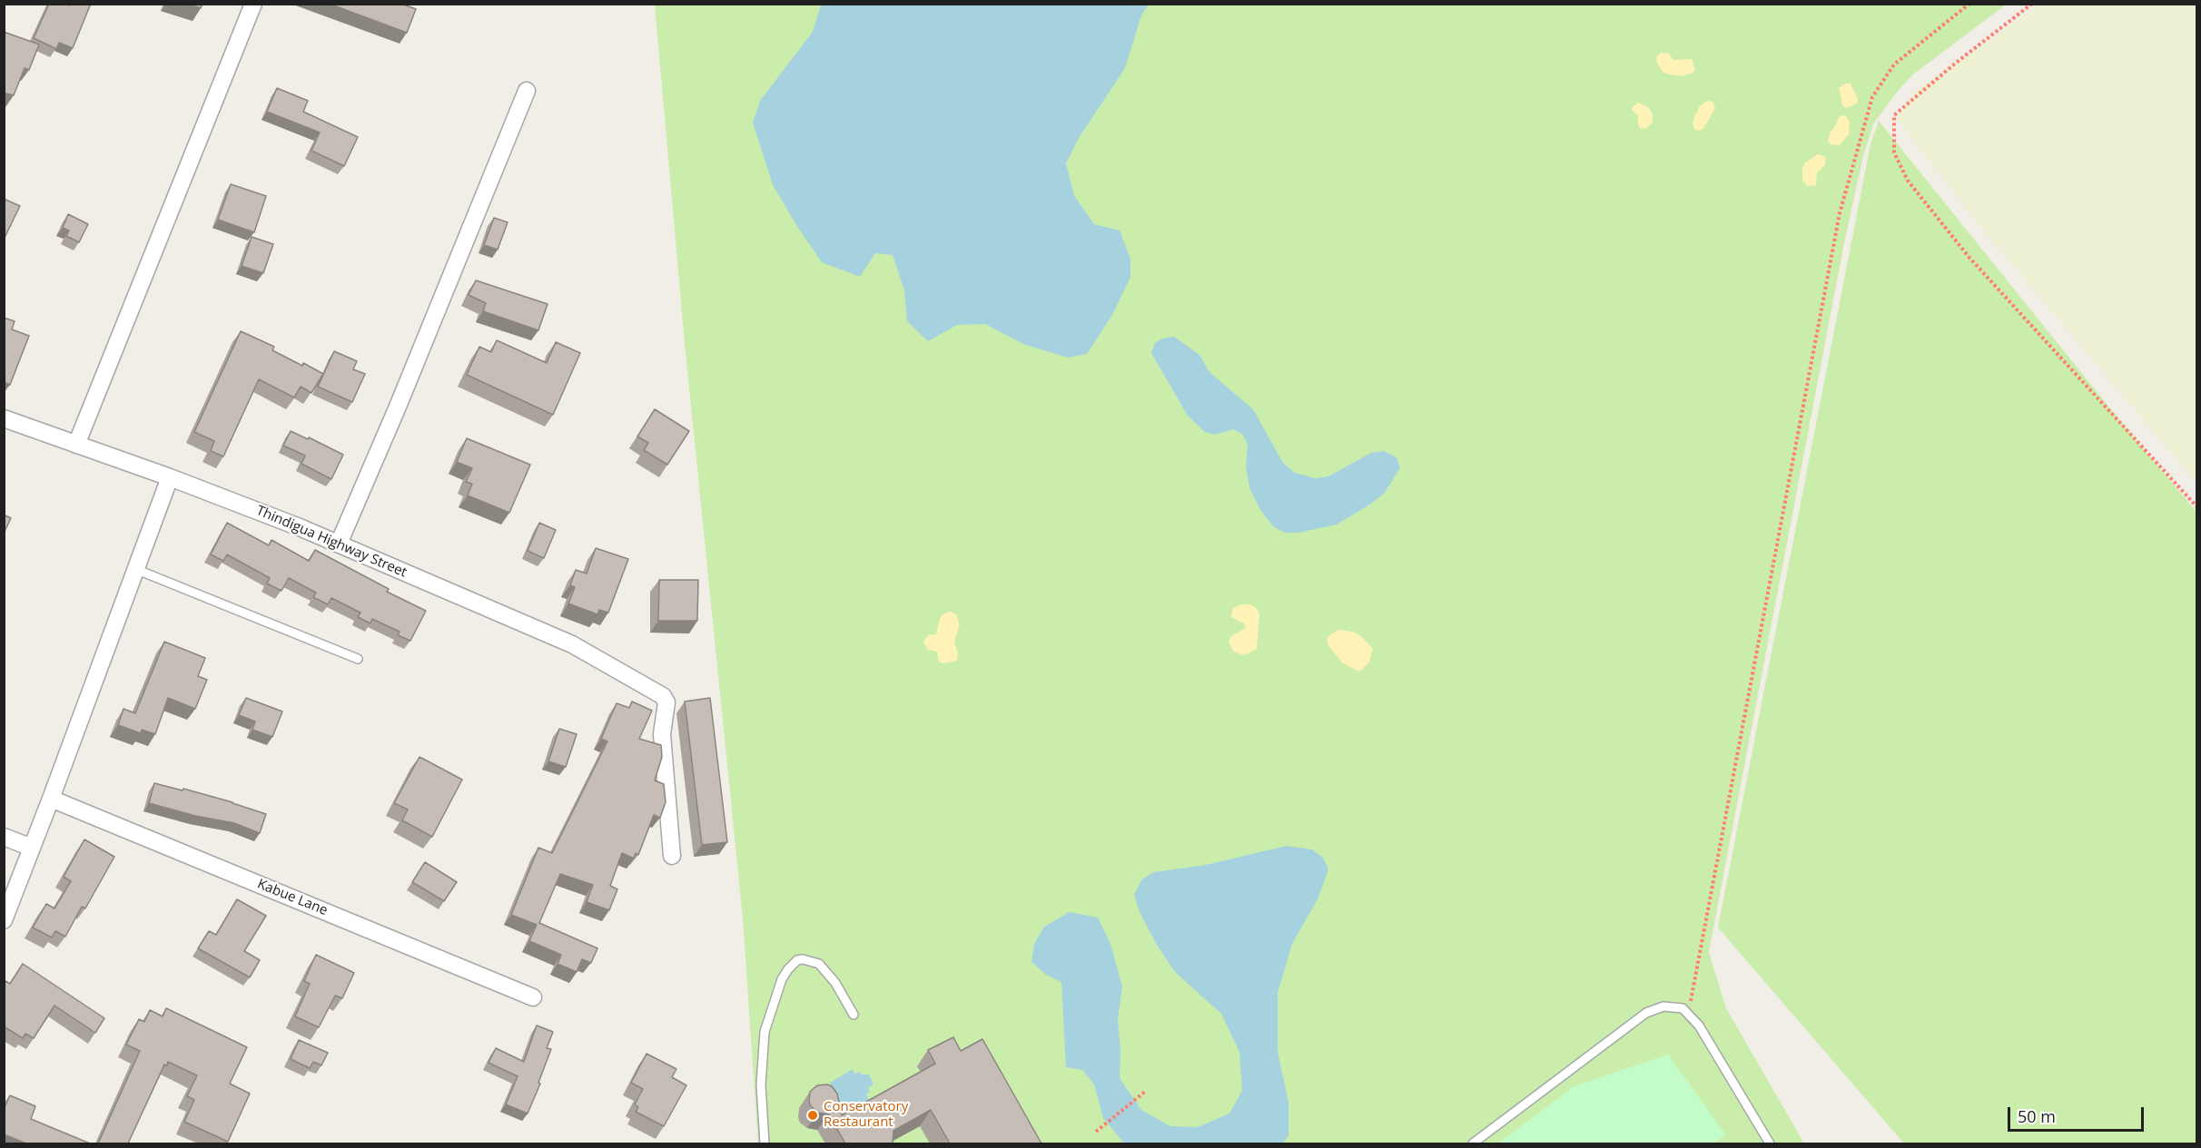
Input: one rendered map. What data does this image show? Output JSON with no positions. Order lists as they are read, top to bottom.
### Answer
{
  "streets": {
    "street": ["Thindigua Highway Street", "Kabue Lane"]
  },
  "places": ["Conservatory Restaurant"],
  "scale_bar": "50 m"
}
